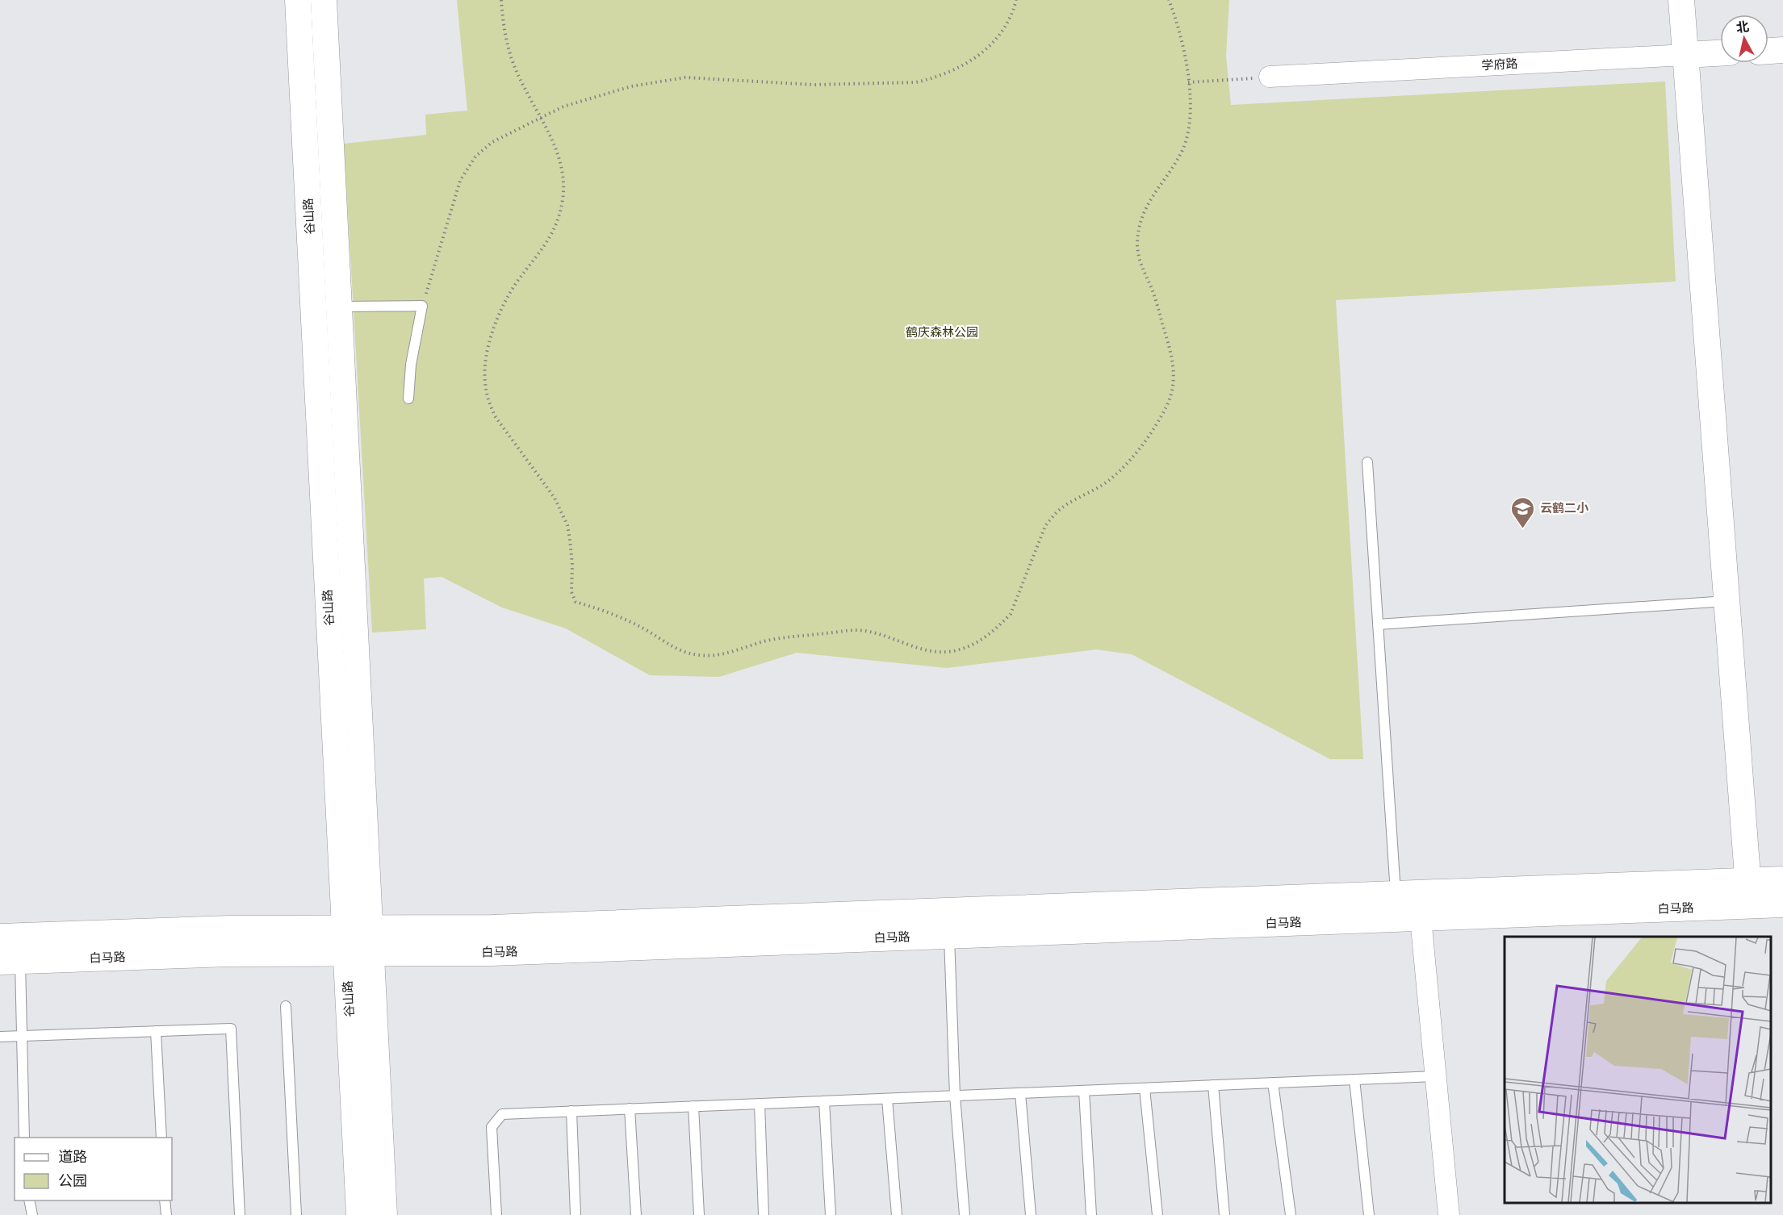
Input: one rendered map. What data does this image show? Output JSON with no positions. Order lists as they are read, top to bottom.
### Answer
{
  "streets": {
    "street": ["学府路", "谷山路", "白马路"]
  },
  "crossings": [
    ["谷山路", "白马路"]
  ],
  "parks": ["鹤庆森林公园"],
  "places": {
    "school or university": ["云鹤二小"]
  },
  "legend": ["道路", "公园"],
  "north": "top"
}
